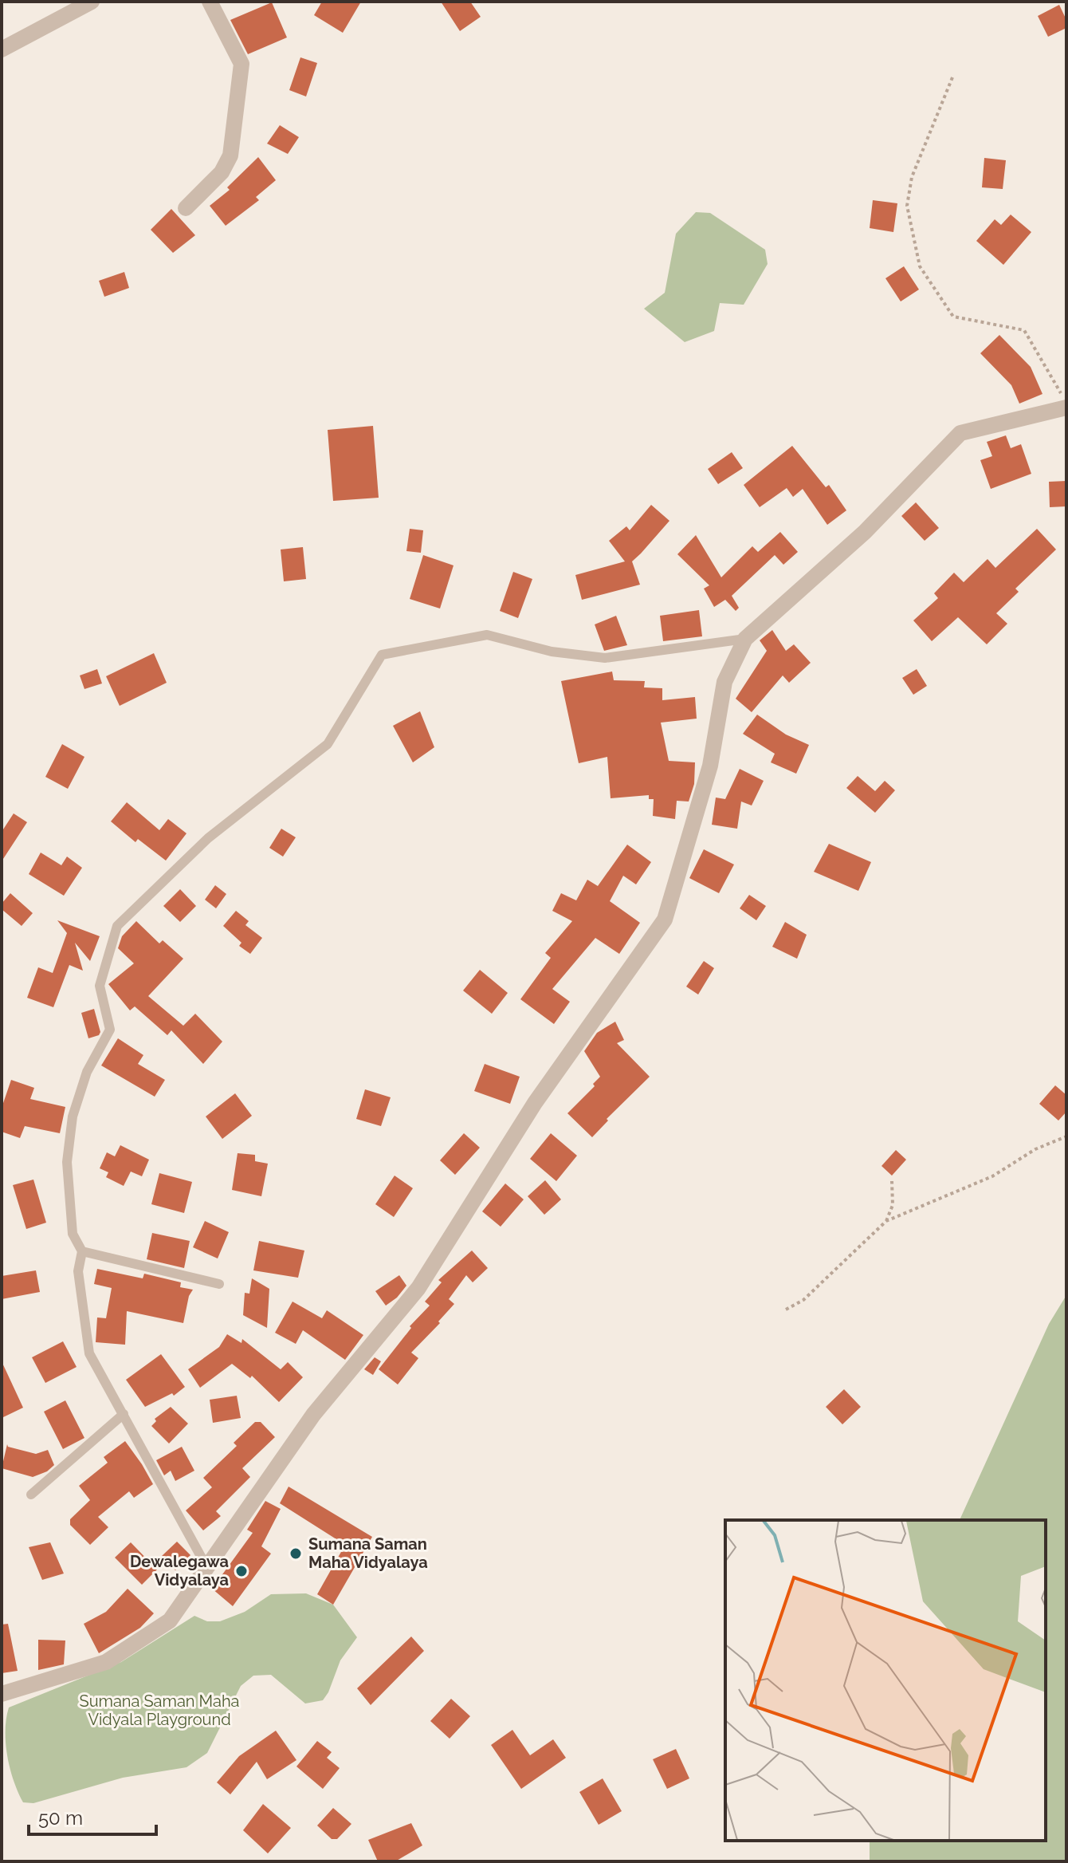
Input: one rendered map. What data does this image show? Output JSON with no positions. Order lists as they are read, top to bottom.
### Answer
{
  "parks": ["Sumana Saman Maha Vidyala Playground"],
  "places": ["Sumana Saman Maha Vidyalaya", "Dewalegawa Vidyalaya"],
  "scale_bar": "50 m"
}
